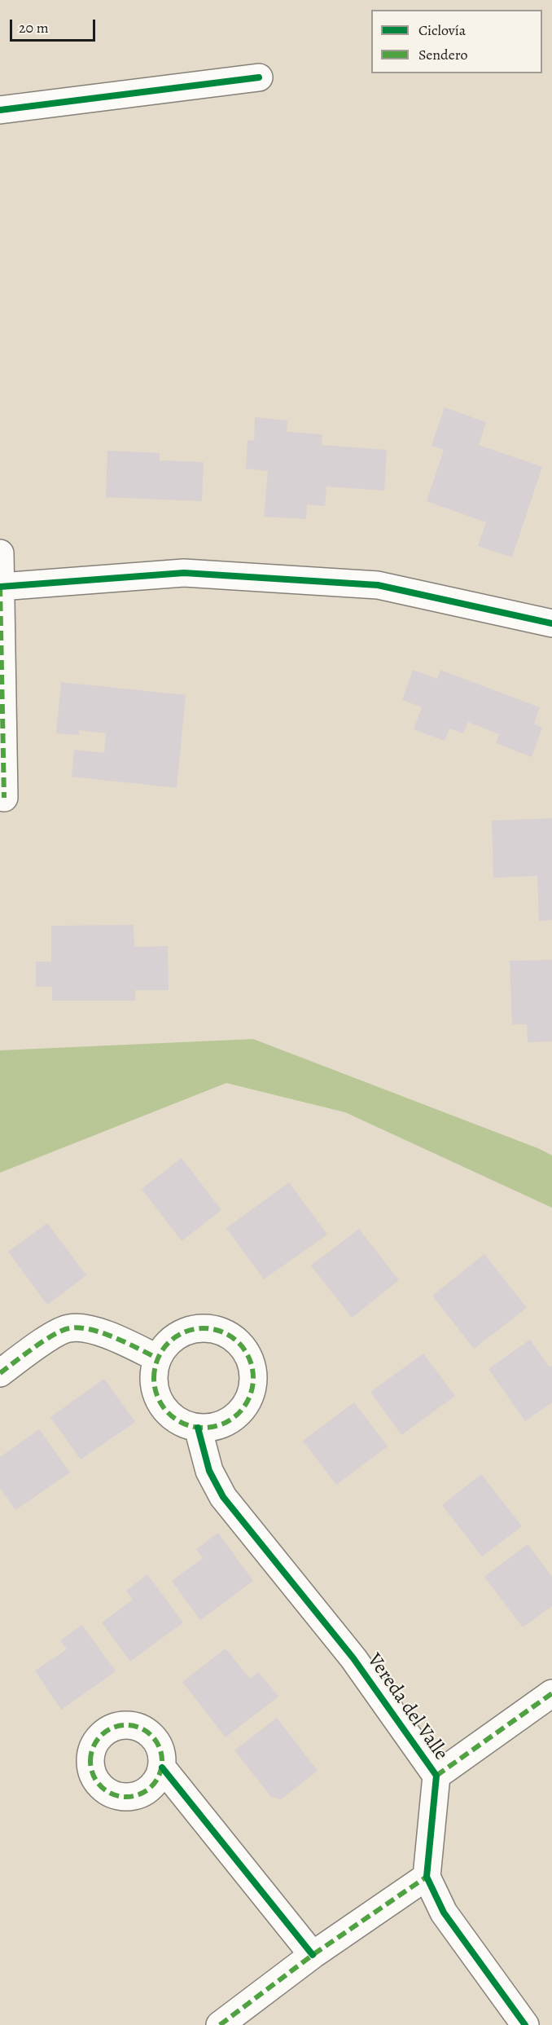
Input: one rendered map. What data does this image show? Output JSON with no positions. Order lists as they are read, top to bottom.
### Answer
{
  "streets": {
    "street": ["Vereda del Valle"]
  },
  "legend": ["Ciclovía", "Sendero"],
  "scale_bar": "20 m"
}
